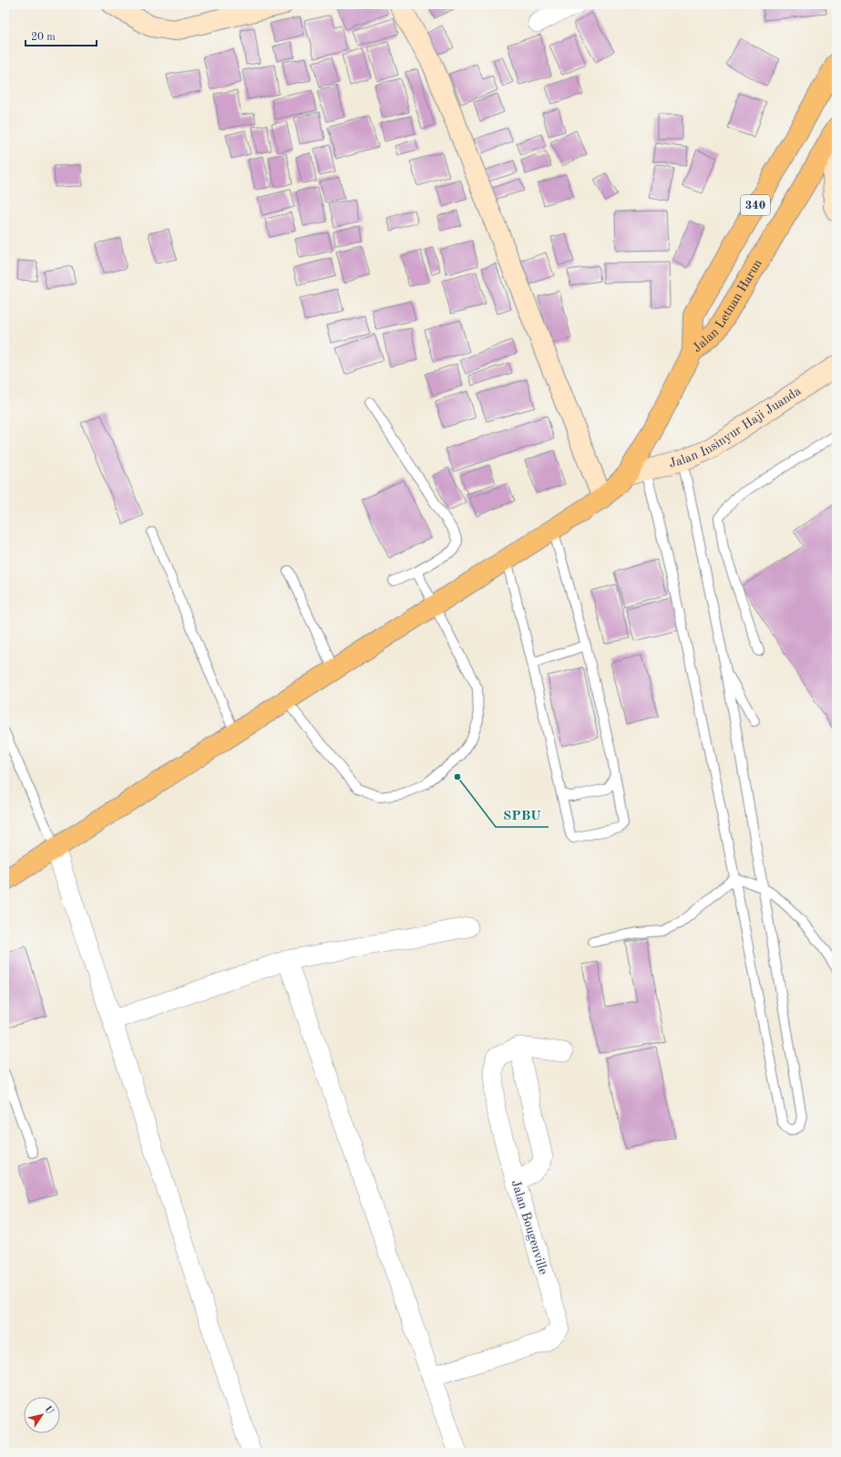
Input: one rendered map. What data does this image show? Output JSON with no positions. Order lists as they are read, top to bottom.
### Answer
{
  "streets": {
    "main road": ["340", "Jalan Letnan Harun"],
    "street": ["Jalan Insinyur Haji Juanda", "Jalan Bougenville"]
  },
  "places": ["SPBU"],
  "scale_bar": "20 m",
  "north": "top right"
}
